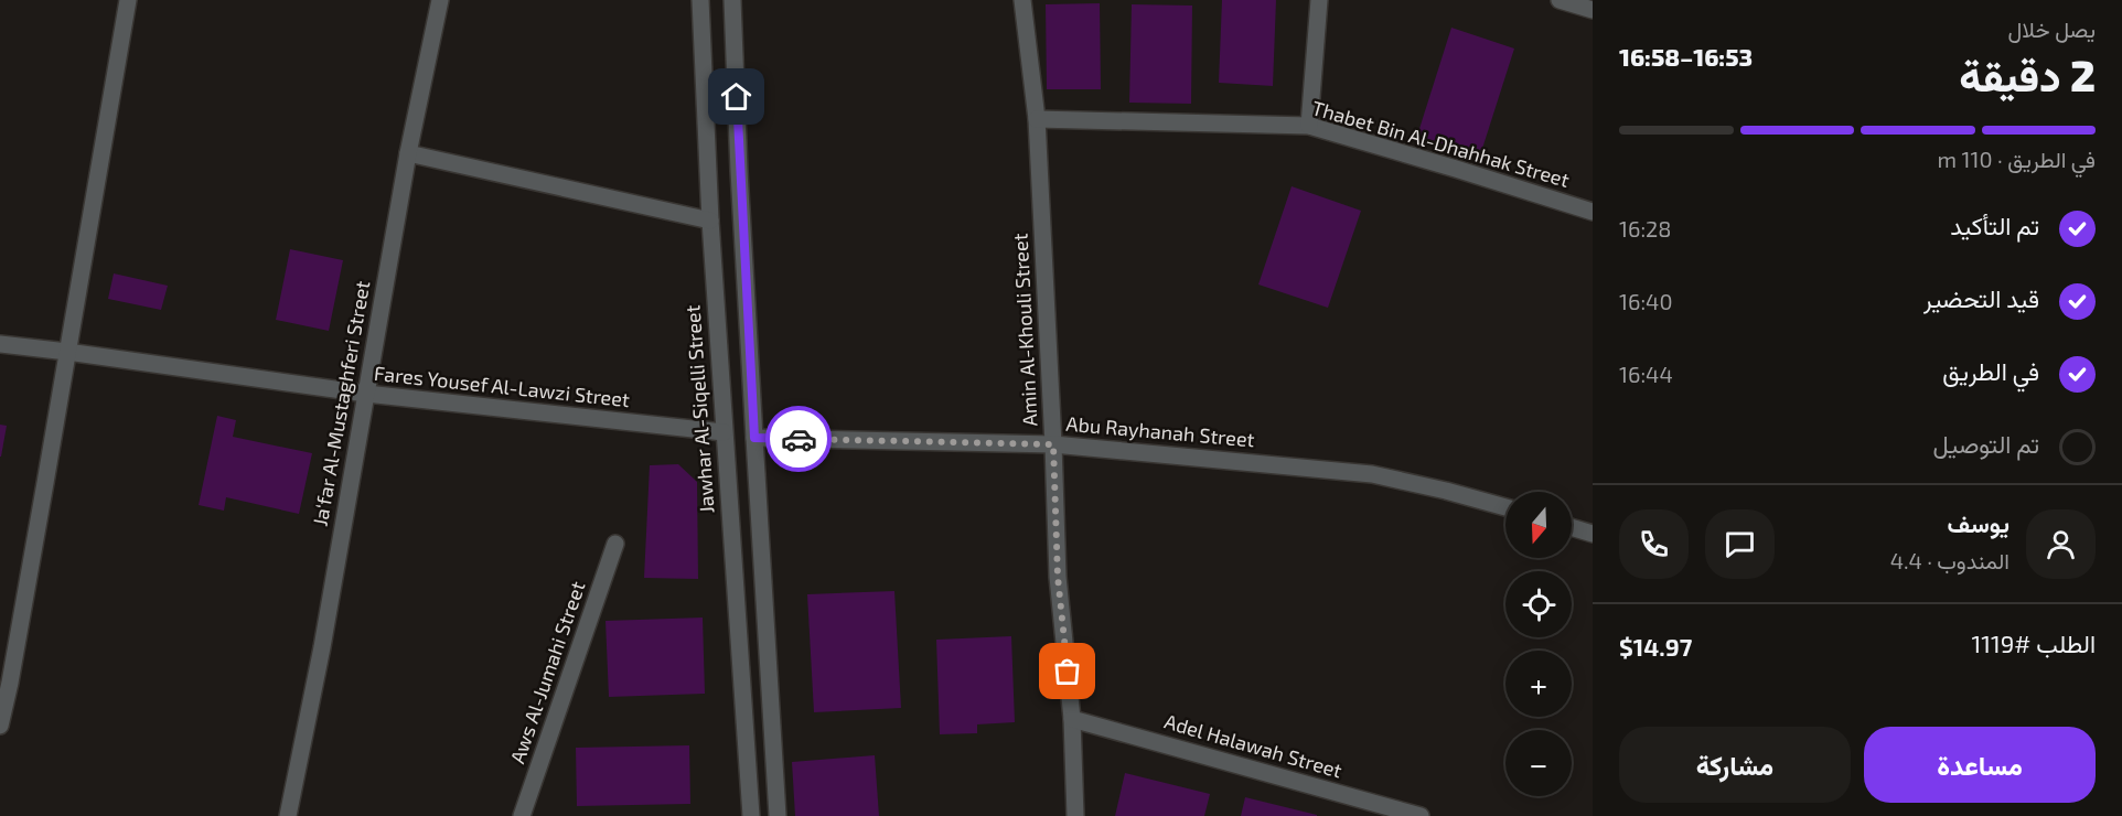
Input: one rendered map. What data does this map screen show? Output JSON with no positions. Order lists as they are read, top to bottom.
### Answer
{
  "streets": {
    "street": [
      "Thabet Bin Al-Dhahhak Street",
      "Amin Al-Khouli Street",
      "Fares Yousef Al-Lawzi Street",
      "Ja‘far Al-Mustaghferi Street",
      "Jawhar Al-Siqelli Street",
      "Abu Rayhanah Street",
      "Aws Al-Jumahi Street",
      "Adel Halawah Street"
    ]
  },
  "crossings": [
    ["Thabet Bin Al-Dhahhak Street", "Amin Al-Khouli Street"],
    ["Amin Al-Khouli Street", "Abu Rayhanah Street"],
    ["Amin Al-Khouli Street", "Adel Halawah Street"],
    ["Fares Yousef Al-Lawzi Street", "Ja‘far Al-Mustaghferi Street"],
    ["Fares Yousef Al-Lawzi Street", "Jawhar Al-Siqelli Street"]
  ],
  "north": "bottom",
  "page": {
    "heading": ["2 دقيقة", "يصل خلال", "16:53–16:58"],
    "panel": [
      "يوسف",
      "المندوب · 4.4",
      "الطلب #1119",
      "$14.97"
    ],
    "bar": "في الطريق · 110 m",
    "list": [
      ["تم التأكيد", "16:28"],
      ["قيد التحضير", "16:40"],
      ["في الطريق", "16:44"],
      "تم التوصيل"
    ],
    "map_buttons": ["+", "−"],
    "buttons": ["مساعدة", "مشاركة"]
  }
}
